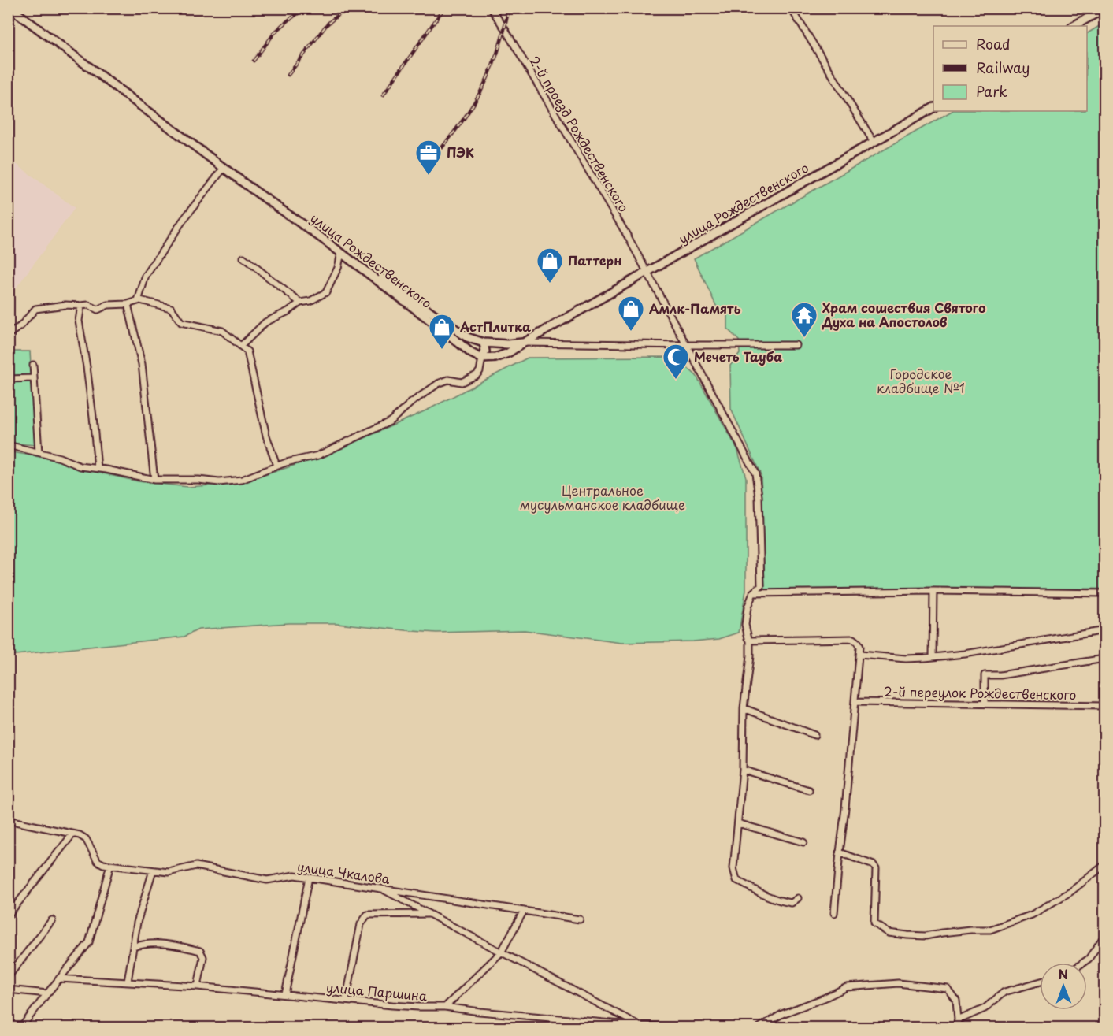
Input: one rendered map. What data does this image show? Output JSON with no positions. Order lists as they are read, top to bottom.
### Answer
{
  "streets": {
    "main road": ["улица Рождественского"],
    "street": [
      "2-й проезд Рождественского",
      "2-й переулок Рождественского",
      "улица Чкалова",
      "улица Паршина"
    ]
  },
  "crossings": [
    ["2-й проезд Рождественского", "улица Рождественского"]
  ],
  "parks": ["Городское кладбище №1", "Центральное мусульманское кладбище"],
  "places": {
    "office": ["ПЭК"],
    "shop": ["Паттерн", "Амлк-Память", "АстПлитка"],
    "temple": ["Храм сошествия Святого Духа на Апостолов"],
    "mosque": ["Мечеть Тауба"]
  },
  "legend": ["Road", "Railway", "Park"],
  "north": "top"
}
